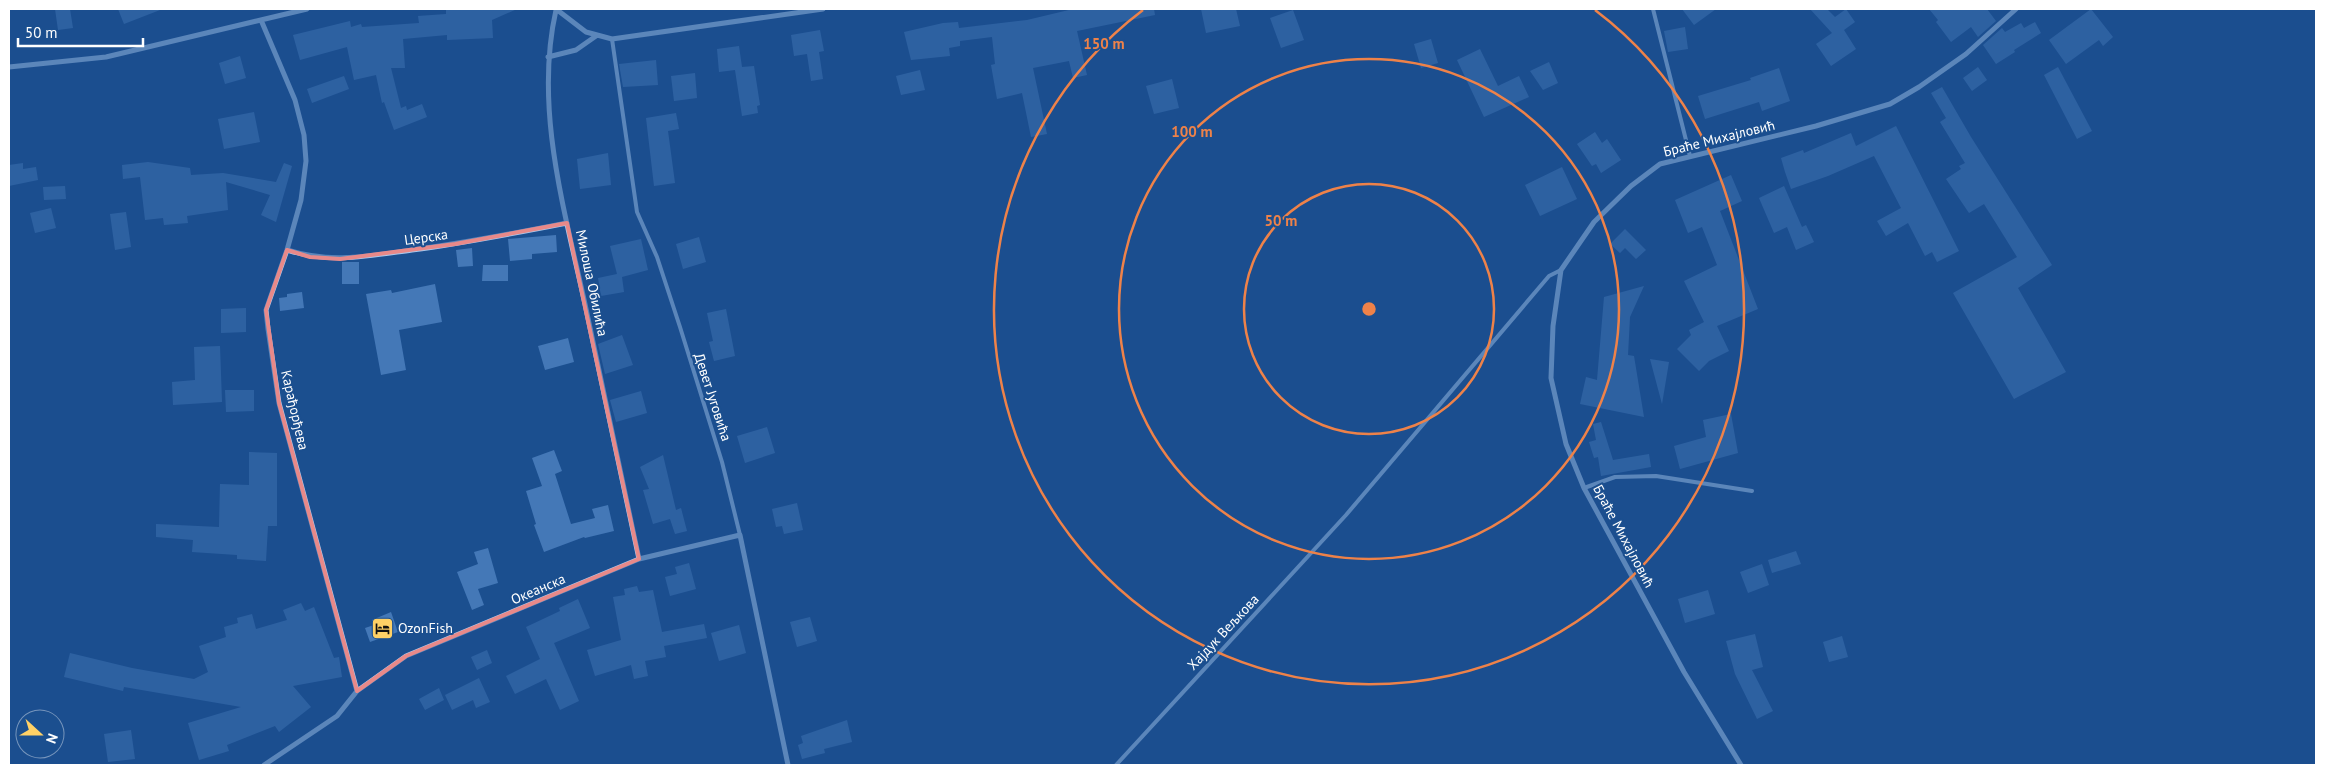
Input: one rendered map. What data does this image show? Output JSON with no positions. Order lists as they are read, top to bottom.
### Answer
{
  "streets": {
    "street": [
      "Браће Михајловић",
      "Церска",
      "Милоша Обилића",
      "Девет Југовића",
      "Карађорђева",
      "Океанска"
    ],
    "lane": ["Хајдук Вељкова"]
  },
  "crossings": [
    ["Браће Михајловић", "Хајдук Вељкова"],
    ["Церска", "Милоша Обилића"],
    ["Церска", "Карађорђева"],
    ["Милоша Обилића", "Океанска"],
    ["Девет Југовића", "Океанска"],
    ["Карађорђева", "Океанска"]
  ],
  "places": {
    "hotel": ["OzonFish"]
  },
  "scale_bar": "50 m",
  "north": "right",
  "rings": ["150 m", "100 m", "50 m"]
}
